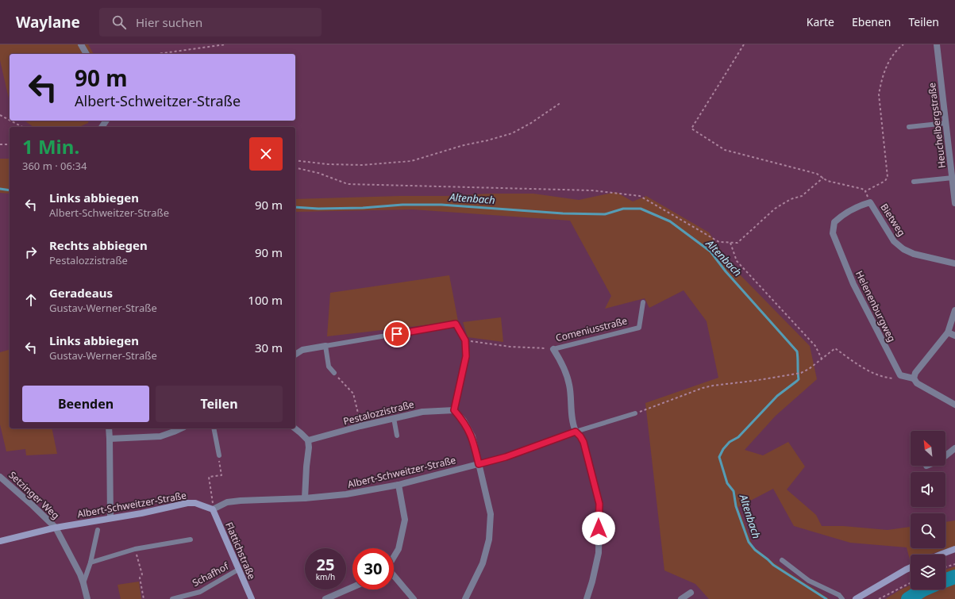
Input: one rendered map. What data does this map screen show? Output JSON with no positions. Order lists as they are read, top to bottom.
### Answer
{
  "streets": {
    "main road": ["Albert-Schweitzer-Straße", "Flattichstraße"],
    "street": [
      "Heuchelbergstraße",
      "Bietweg",
      "Helenenburgweg",
      "Comeniusstraße",
      "Pestalozzistraße",
      "Setzinger Weg"
    ],
    "lane": ["Schafhof"]
  },
  "crossings": [
    ["Bietweg", "Helenenburgweg"],
    ["Comeniusstraße", "Albert-Schweitzer-Straße"],
    ["Albert-Schweitzer-Straße", "Setzinger Weg"],
    ["Albert-Schweitzer-Straße", "Flattichstraße"],
    ["Flattichstraße", "Schafhof"]
  ],
  "water": ["Altenbach"],
  "north": "top left",
  "page": {
    "header": "Waylane",
    "search": "Hier suchen",
    "nav": ["Karte", "Ebenen", "Teilen"],
    "turn": ["90 m", "Albert-Schweitzer-Straße"],
    "heading": ["1 Min.", "360 m · 06:34"],
    "list": [
      {
        "name": "Links abbiegen",
        "note": "Albert-Schweitzer-Straße",
        "value": "90 m"
      },
      {
        "name": "Rechts abbiegen",
        "note": "Pestalozzistraße",
        "value": "90 m"
      },
      {
        "name": "Geradeaus",
        "note": "Gustav-Werner-Straße",
        "value": "100 m"
      },
      {
        "name": "Links abbiegen",
        "note": "Gustav-Werner-Straße",
        "value": "30 m"
      }
    ],
    "buttons": ["Beenden", "Teilen"],
    "speed": "25 km/h",
    "limit": "30"
  }
}
